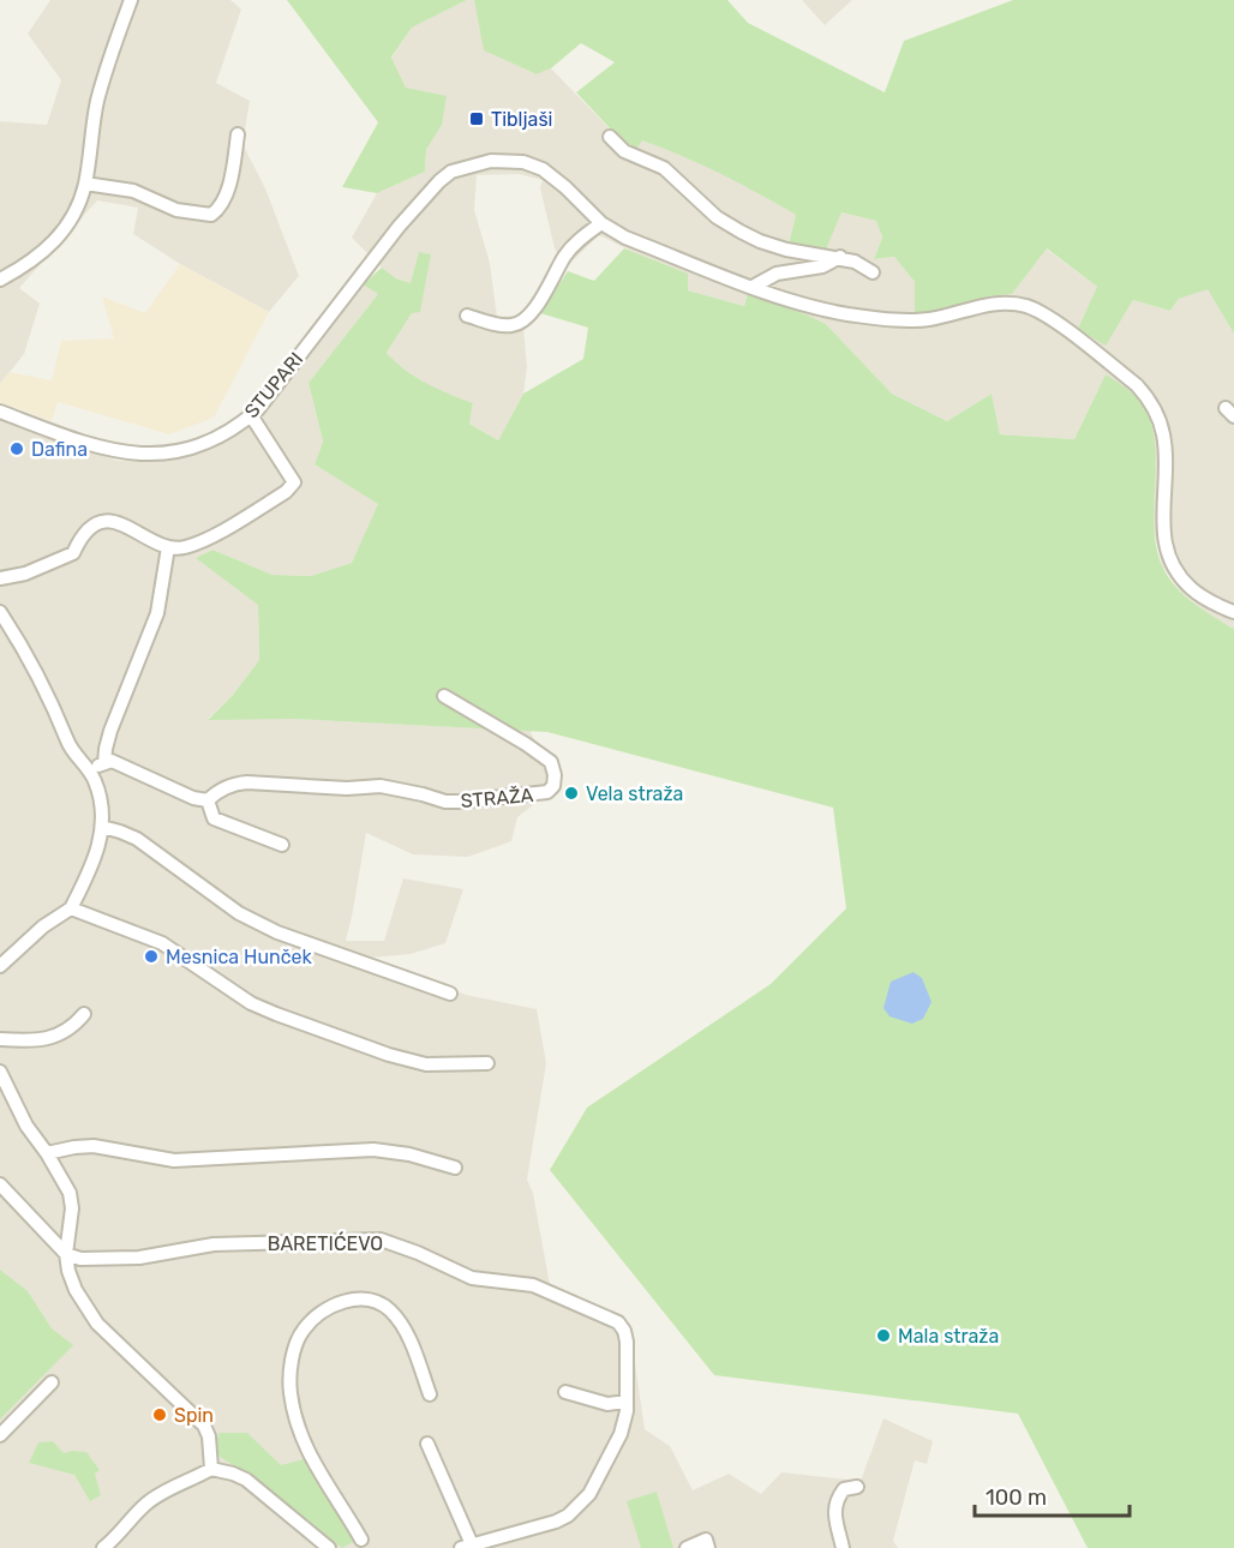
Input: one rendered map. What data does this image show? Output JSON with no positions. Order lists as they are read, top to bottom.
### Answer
{
  "streets": {
    "street": ["STUPARI", "STRAŽA", "BARETIĆEVO"]
  },
  "places": {
    "transit": ["Tibljaši"],
    "other": [
      "Dafina",
      "Vela straža",
      "Mesnica Hunček",
      "Mala straža",
      "Spin"
    ]
  },
  "scale_bar": "100 m"
}
